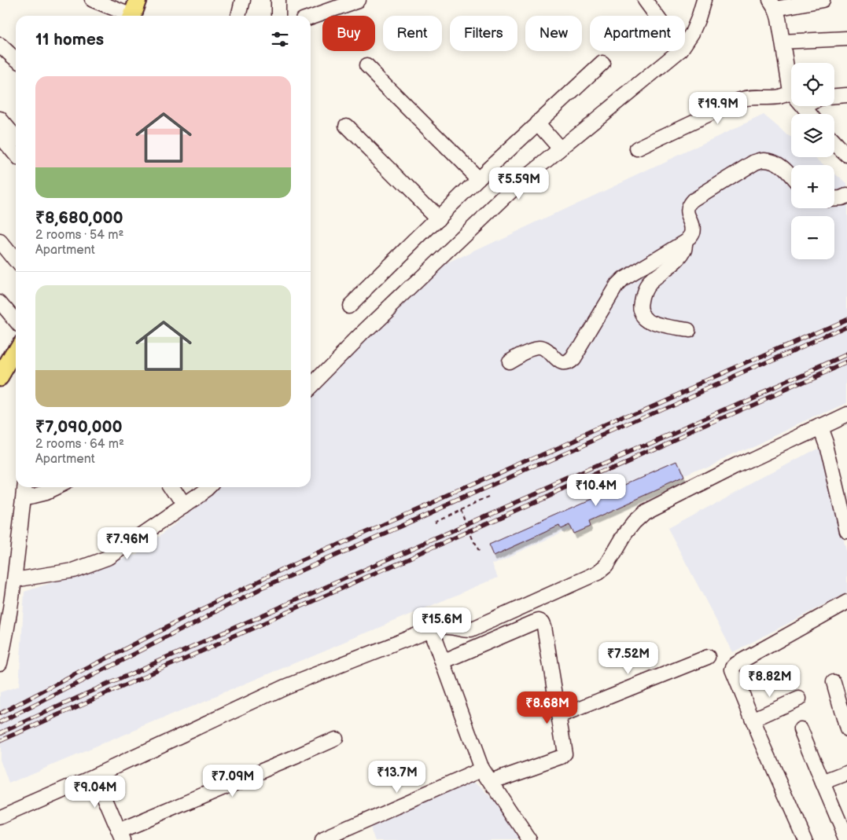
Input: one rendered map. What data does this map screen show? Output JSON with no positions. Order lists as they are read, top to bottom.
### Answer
{
  "page": {
    "chip": [
      "Buy",
      "Rent",
      "Filters",
      "New",
      "Apartment"
    ],
    "heading": "11 homes",
    "map_buttons": ["+", "−"],
    "list": [
      {
        "name": "₹8,680,000",
        "note": "2 rooms · 54 m² · Apartment"
      },
      {
        "name": "₹7,090,000",
        "note": "2 rooms · 64 m² · Apartment"
      }
    ],
    "price": [
      "₹19.9M",
      "₹5.59M",
      "₹10.4M",
      "₹7.96M",
      "₹15.6M",
      "₹7.52M",
      "₹8.82M",
      "₹8.68M",
      "₹13.7M",
      "₹7.09M",
      "₹9.04M"
    ]
  }
}
